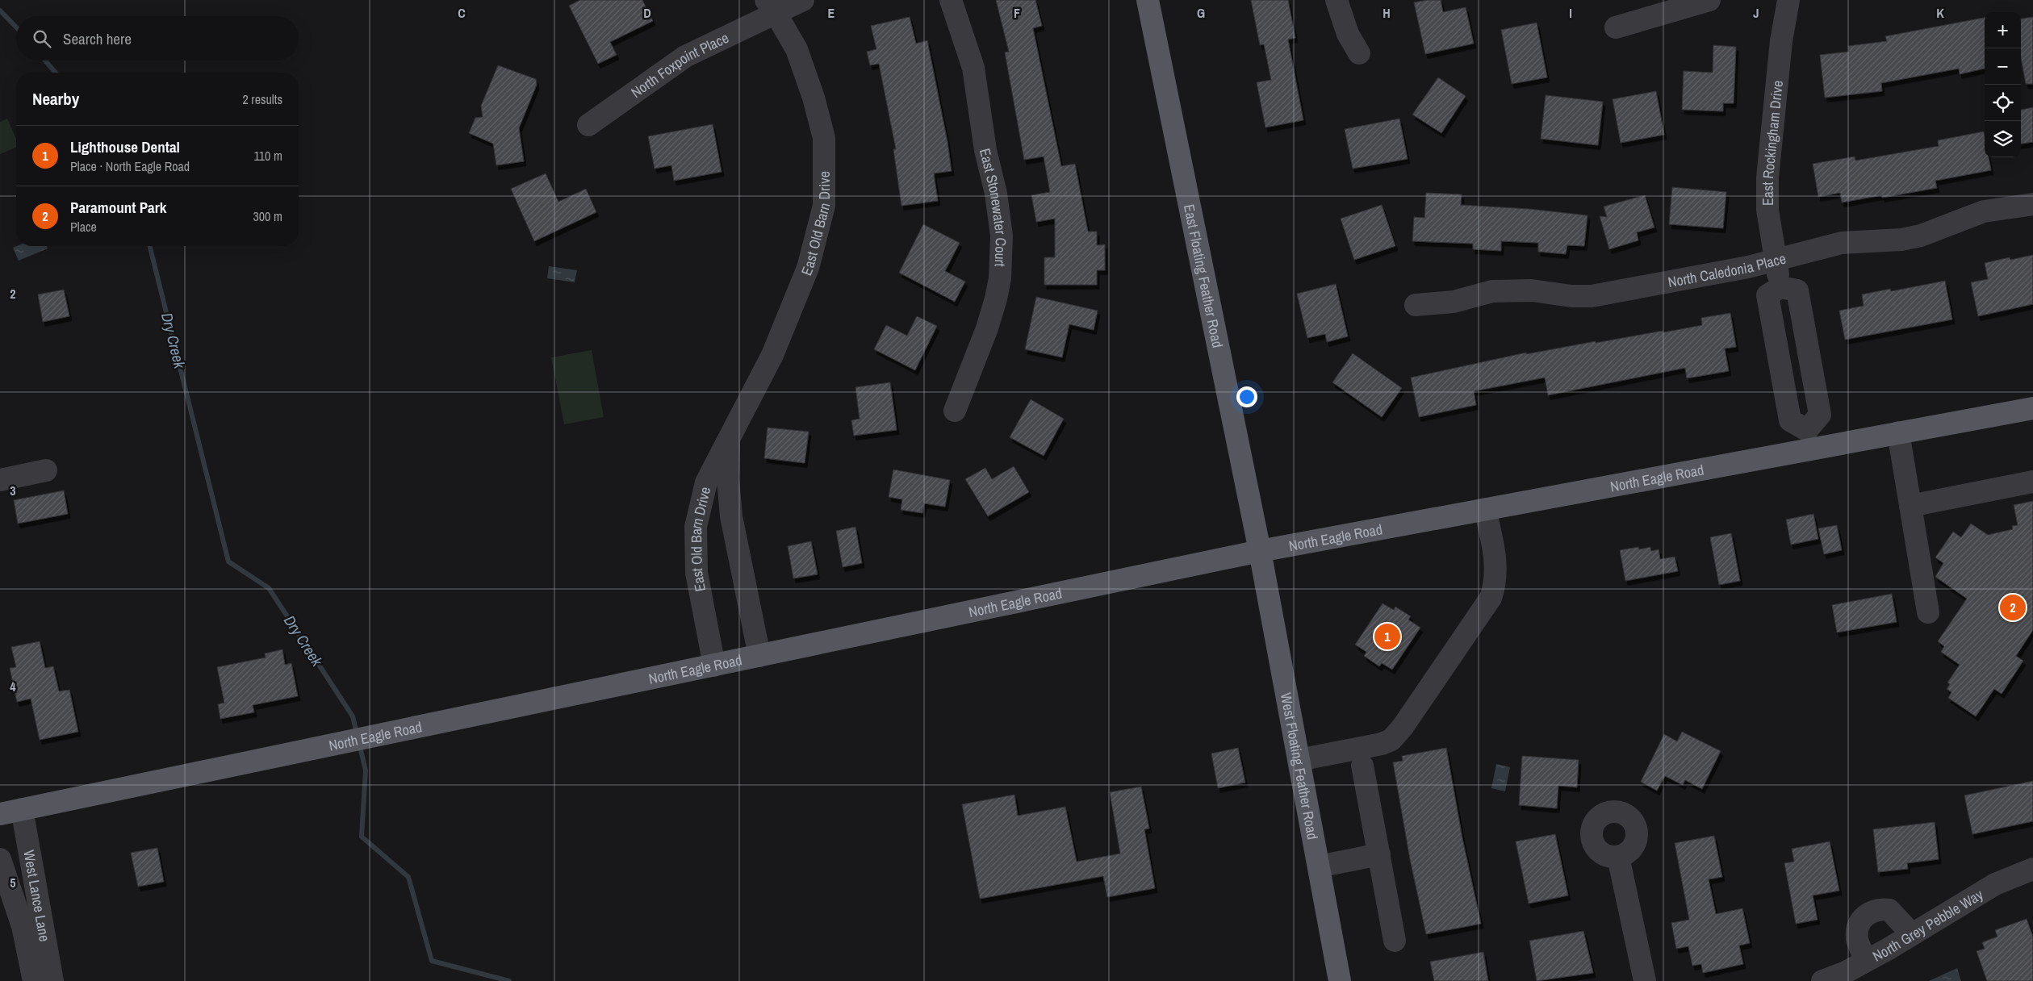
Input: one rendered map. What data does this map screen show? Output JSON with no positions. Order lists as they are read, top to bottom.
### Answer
{
  "streets": {
    "main road": ["East Floating Feather Road", "North Eagle Road", "West Floating Feather Road"],
    "street": [
      "North Foxpoint Place",
      "East Rockingham Drive",
      "East Stonewater Court",
      "East Old Barn Drive",
      "North Caledonia Place",
      "West Lance Lane",
      "North Grey Pebble Way"
    ]
  },
  "crossings": [
    ["North Foxpoint Place", "East Old Barn Drive"],
    ["East Rockingham Drive", "North Caledonia Place"],
    ["East Old Barn Drive", "North Eagle Road"],
    ["East Floating Feather Road", "North Eagle Road"],
    ["East Floating Feather Road", "West Floating Feather Road"],
    ["North Eagle Road", "West Floating Feather Road"],
    ["North Eagle Road", "West Lance Lane"]
  ],
  "water": ["Dry Creek"],
  "page": {
    "map_buttons": ["+", "−"],
    "search": "Search here",
    "heading": ["Nearby", "2 results"],
    "list": [
      {
        "mark": "1",
        "name": "Lighthouse Dental",
        "note": "Place · North Eagle Road",
        "value": "110 m"
      },
      {
        "mark": "2",
        "name": "Paramount Park",
        "note": "Place",
        "value": "300 m"
      }
    ],
    "pins": ["2", "1"]
  },
  "grid": {
    "columns": [
      "C",
      "D",
      "E",
      "F",
      "G",
      "H",
      "I",
      "J",
      "K"
    ],
    "rows": [
      "2",
      "3",
      "4",
      "5"
    ]
  }
}
